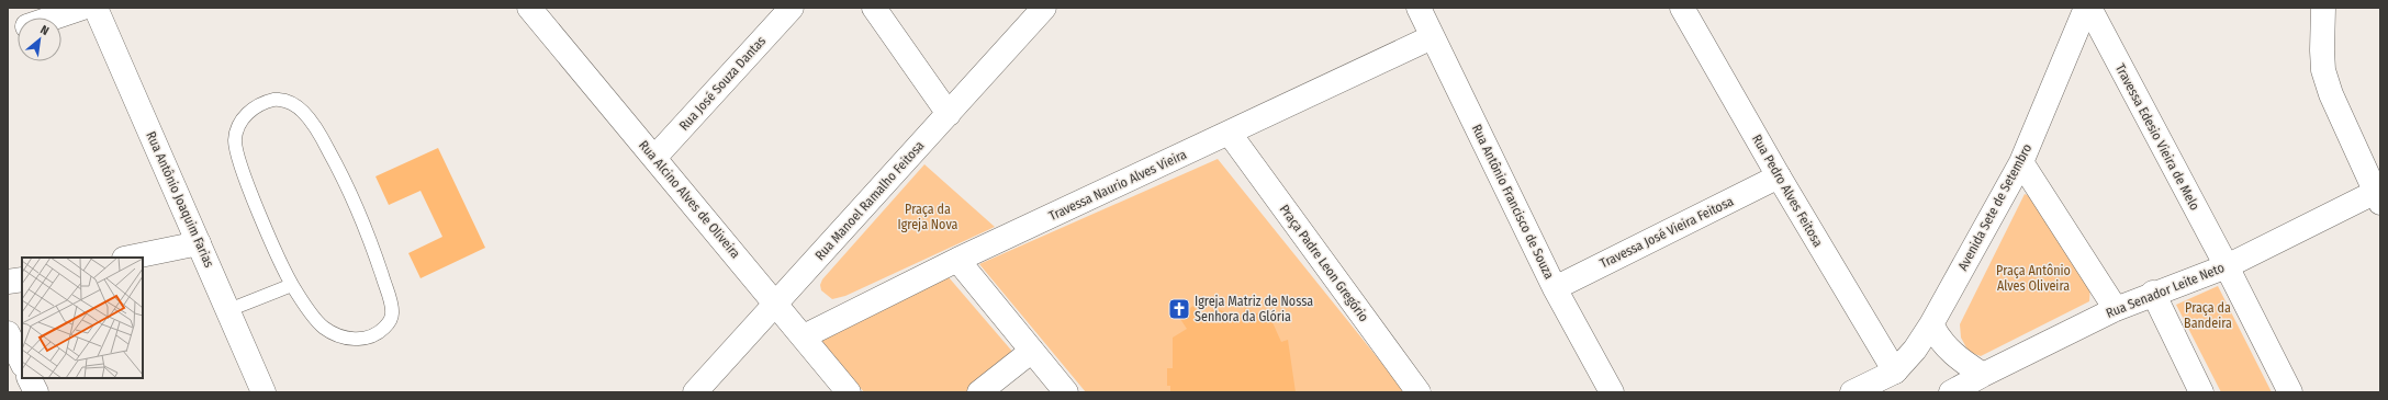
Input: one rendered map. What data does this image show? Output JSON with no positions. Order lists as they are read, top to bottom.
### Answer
{
  "streets": {
    "street": [
      "Rua José Souza Dantas",
      "Travessa Edesio Vieira de Melo",
      "Travessa Naurio Alves Vieira",
      "Rua Pedro Alves Feitosa",
      "Rua Antônio Joaquim Farias",
      "Rua Alcino Alves de Oliveira",
      "Rua Manoel Ramalho Feitosa",
      "Rua Antônio Francisco de Souza",
      "Avenida Sete de Setembro",
      "Travessa José Vieira Feitosa",
      "Praça Padre Leon Gregório",
      "Rua Senador Leite Neto"
    ]
  },
  "crossings": [
    ["Rua José Souza Dantas", "Rua Alcino Alves de Oliveira"],
    ["Travessa Edesio Vieira de Melo", "Rua Senador Leite Neto"],
    ["Travessa Naurio Alves Vieira", "Rua Alcino Alves de Oliveira"],
    ["Travessa Naurio Alves Vieira", "Rua Antônio Francisco de Souza"],
    ["Travessa Naurio Alves Vieira", "Praça Padre Leon Gregório"],
    ["Rua Pedro Alves Feitosa", "Avenida Sete de Setembro"],
    ["Rua Pedro Alves Feitosa", "Travessa José Vieira Feitosa"],
    ["Rua Alcino Alves de Oliveira", "Rua Manoel Ramalho Feitosa"],
    ["Rua Antônio Francisco de Souza", "Travessa José Vieira Feitosa"]
  ],
  "parks": ["Praça da Igreja Nova", "Praça Antônio Alves Oliveira", "Praça da Bandeira"],
  "places": {
    "church": ["Igreja Matriz de Nossa Senhora da Glória"]
  },
  "north": "top right"
}
